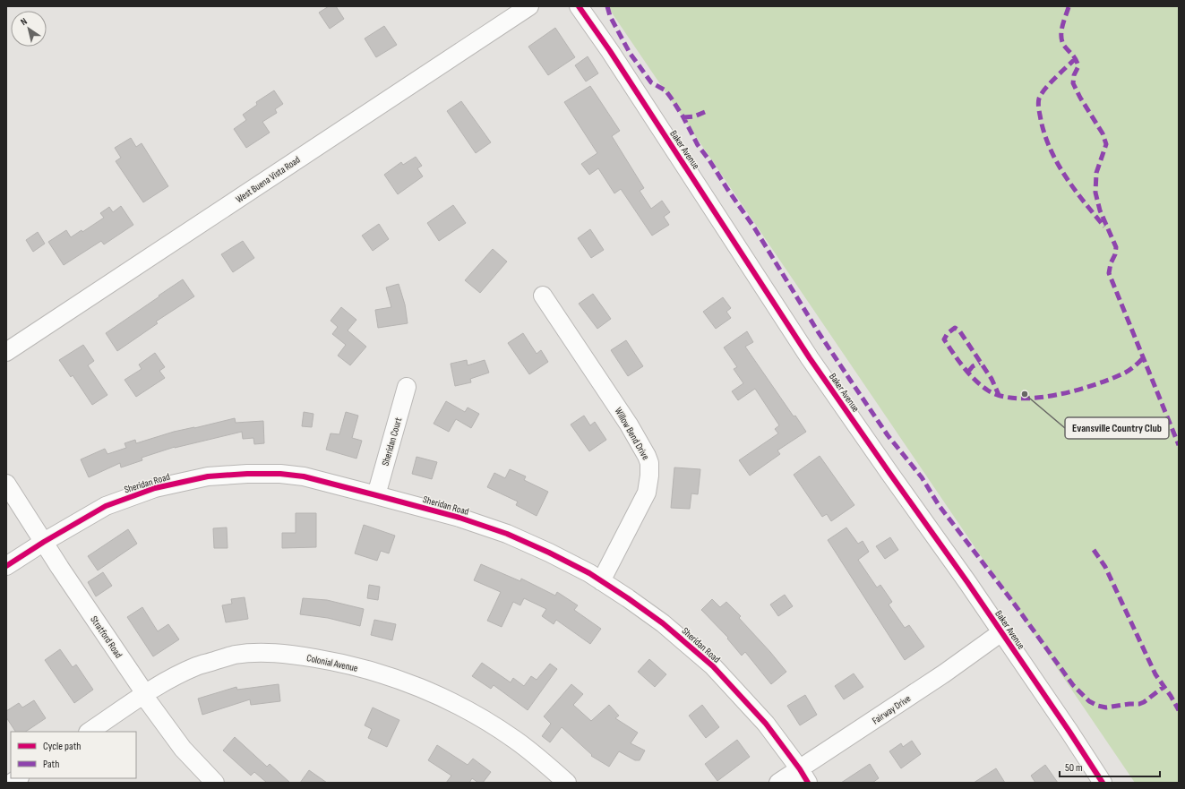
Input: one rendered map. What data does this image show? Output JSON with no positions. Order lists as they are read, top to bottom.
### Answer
{
  "streets": {
    "street": [
      "Baker Avenue",
      "West Buena Vista Road",
      "Willow Bend Drive",
      "Sheridan Court",
      "Sheridan Road",
      "Stratford Road",
      "Colonial Avenue",
      "Fairway Drive"
    ]
  },
  "crossings": [
    ["Baker Avenue", "Fairway Drive"],
    ["Willow Bend Drive", "Sheridan Road"],
    ["Sheridan Court", "Sheridan Road"],
    ["Sheridan Road", "Stratford Road"],
    ["Sheridan Road", "Fairway Drive"],
    ["Stratford Road", "Colonial Avenue"]
  ],
  "places": ["Evansville Country Club"],
  "legend": ["Cycle path", "Path"],
  "scale_bar": "50 m",
  "north": "top left"
}
